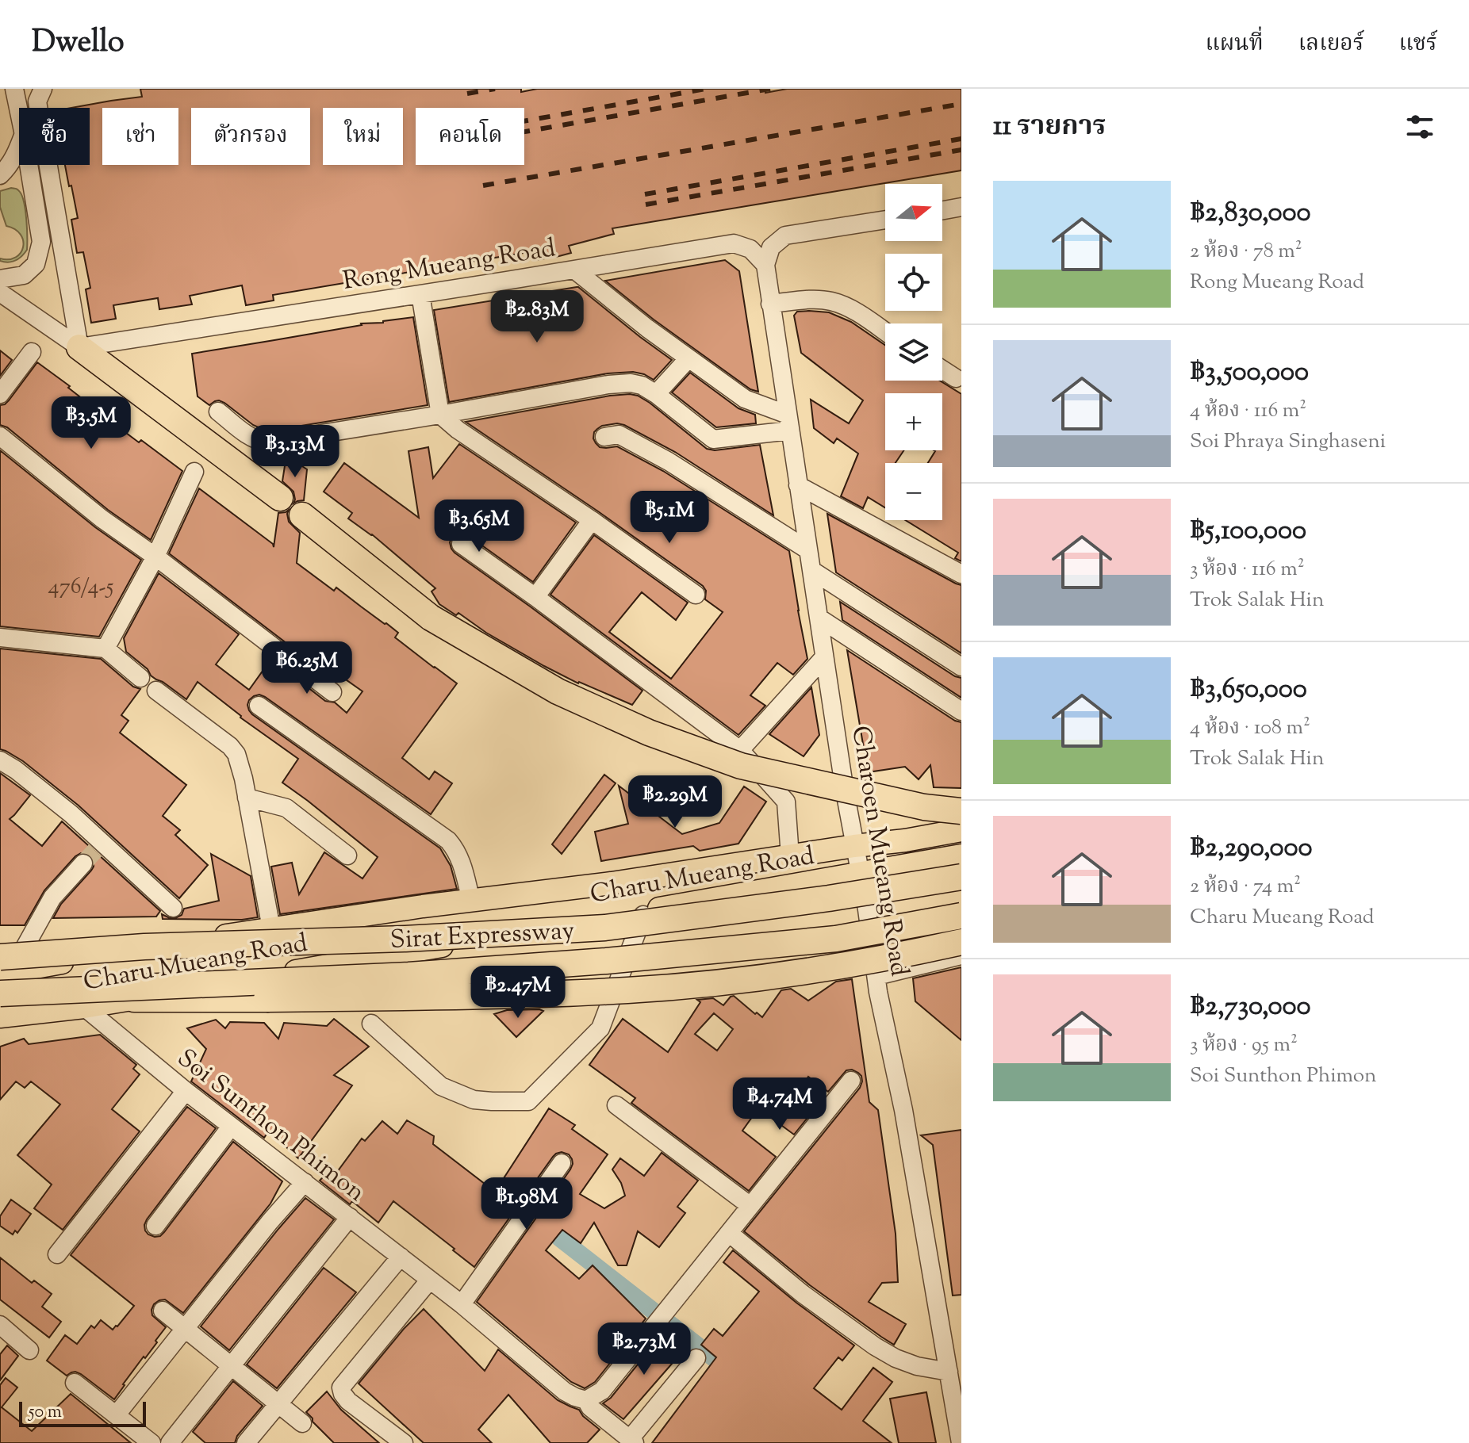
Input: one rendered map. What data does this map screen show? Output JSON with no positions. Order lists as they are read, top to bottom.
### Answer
{
  "streets": {
    "highway": ["Sirat Expressway"],
    "main road": ["Charu Mueang Road"],
    "street": ["Rong Mueang Road", "Charoen Mueang Road", "Soi Sunthon Phimon"]
  },
  "crossings": [
    ["Rong Mueang Road", "Charoen Mueang Road"],
    ["Charoen Mueang Road", "Charu Mueang Road"],
    ["Charu Mueang Road", "Sirat Expressway"],
    ["Charu Mueang Road", "Soi Sunthon Phimon"]
  ],
  "house_numbers": ["476/4-5"],
  "scale_bar": "50 m",
  "north": "right",
  "page": {
    "header": "Dwello",
    "nav": ["แผนที่", "เลเยอร์", "แชร์"],
    "heading": "11 รายการ",
    "chip": [
      "ซื้อ",
      "เช่า",
      "ตัวกรอง",
      "ใหม่",
      "คอนโด"
    ],
    "list": [
      {
        "name": "฿2,830,000",
        "note": "2 ห้อง · 78 m² · Rong Mueang Road"
      },
      {
        "name": "฿3,500,000",
        "note": "4 ห้อง · 116 m² · Soi Phraya Singhaseni"
      },
      {
        "name": "฿5,100,000",
        "note": "3 ห้อง · 116 m² · Trok Salak Hin"
      },
      {
        "name": "฿3,650,000",
        "note": "4 ห้อง · 108 m² · Trok Salak Hin"
      },
      {
        "name": "฿2,290,000",
        "note": "2 ห้อง · 74 m² · Charu Mueang Road"
      },
      {
        "name": "฿2,730,000",
        "note": "3 ห้อง · 95 m² · Soi Sunthon Phimon"
      }
    ],
    "map_buttons": ["+", "−"],
    "price": [
      "฿2.83M",
      "฿3.5M",
      "฿3.13M",
      "฿5.1M",
      "฿3.65M",
      "฿6.25M",
      "฿2.29M",
      "฿2.47M",
      "฿4.74M",
      "฿1.98M",
      "฿2.73M"
    ],
    "scale": "50 m"
  }
}
